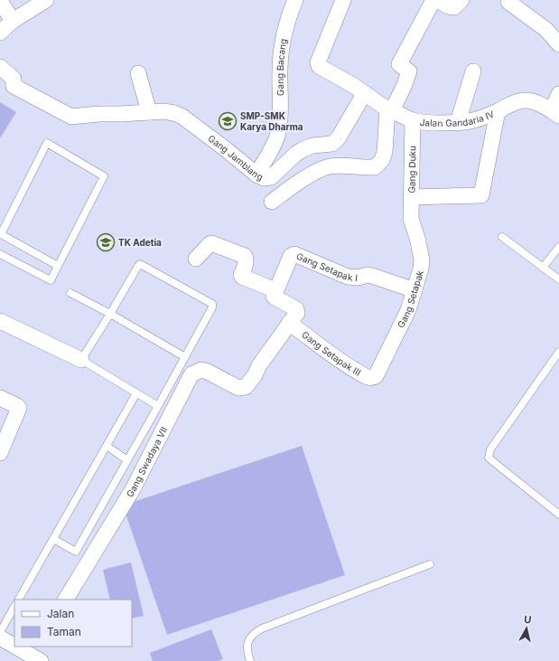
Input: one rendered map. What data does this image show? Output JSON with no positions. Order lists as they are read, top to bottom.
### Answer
{
  "streets": {
    "street": [
      "Gang Bacang",
      "Jalan Gandaria IV",
      "Gang Jamblang",
      "Gang Duku",
      "Gang Setapak I",
      "Gang Setapak",
      "Gang Setapak III",
      "Gang Swadaya VII"
    ]
  },
  "crossings": [
    ["Gang Bacang", "Gang Jamblang"],
    ["Jalan Gandaria IV", "Gang Jamblang"],
    ["Jalan Gandaria IV", "Gang Duku"],
    ["Gang Duku", "Gang Setapak"],
    ["Gang Setapak I", "Gang Setapak"],
    ["Gang Setapak", "Gang Setapak III"],
    ["Gang Setapak III", "Gang Swadaya VII"]
  ],
  "places": {
    "school or university": ["SMP-SMK Karya Dharma", "TK Adetia"]
  },
  "legend": ["Jalan", "Taman"],
  "north": "top"
}
